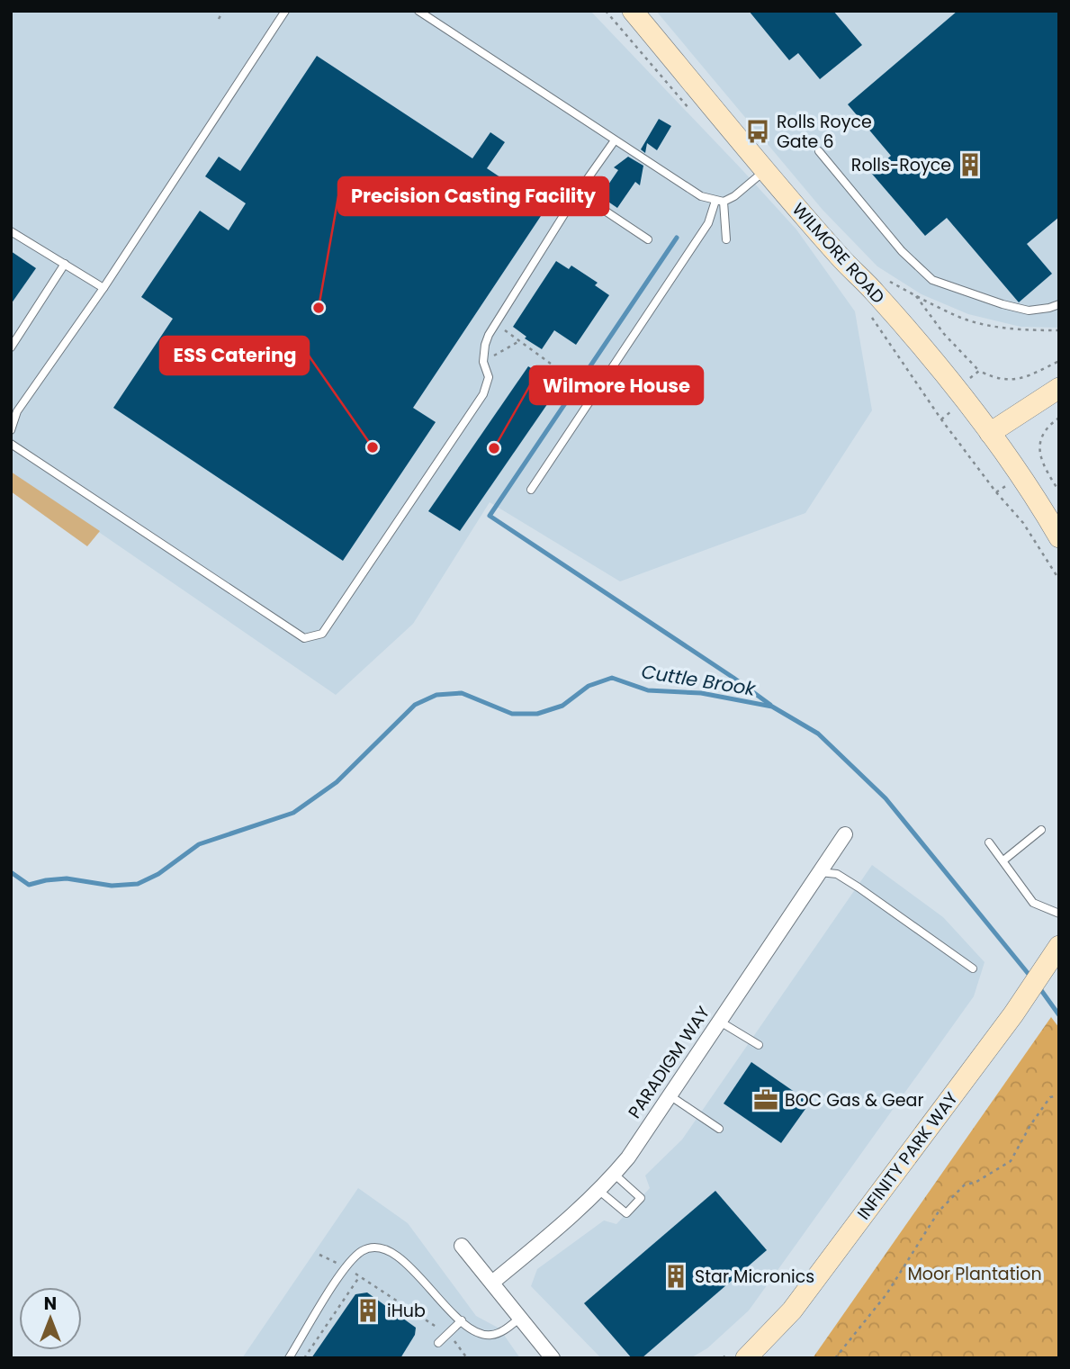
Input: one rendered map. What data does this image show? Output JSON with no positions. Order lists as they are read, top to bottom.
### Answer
{
  "streets": {
    "street": ["WILMORE ROAD", "PARADIGM WAY", "INFINITY PARK WAY"]
  },
  "water": ["Cuttle Brook"],
  "parks": ["Moor Plantation"],
  "places": {
    "bus stop": ["Rolls Royce Gate 6"],
    "building": ["Rolls-Royce", "Star Micronics", "iHub"],
    "other": ["Precision Casting Facility", "ESS Catering", "Wilmore House"],
    "office": ["BOC Gas & Gear"]
  },
  "north": "top"
}
